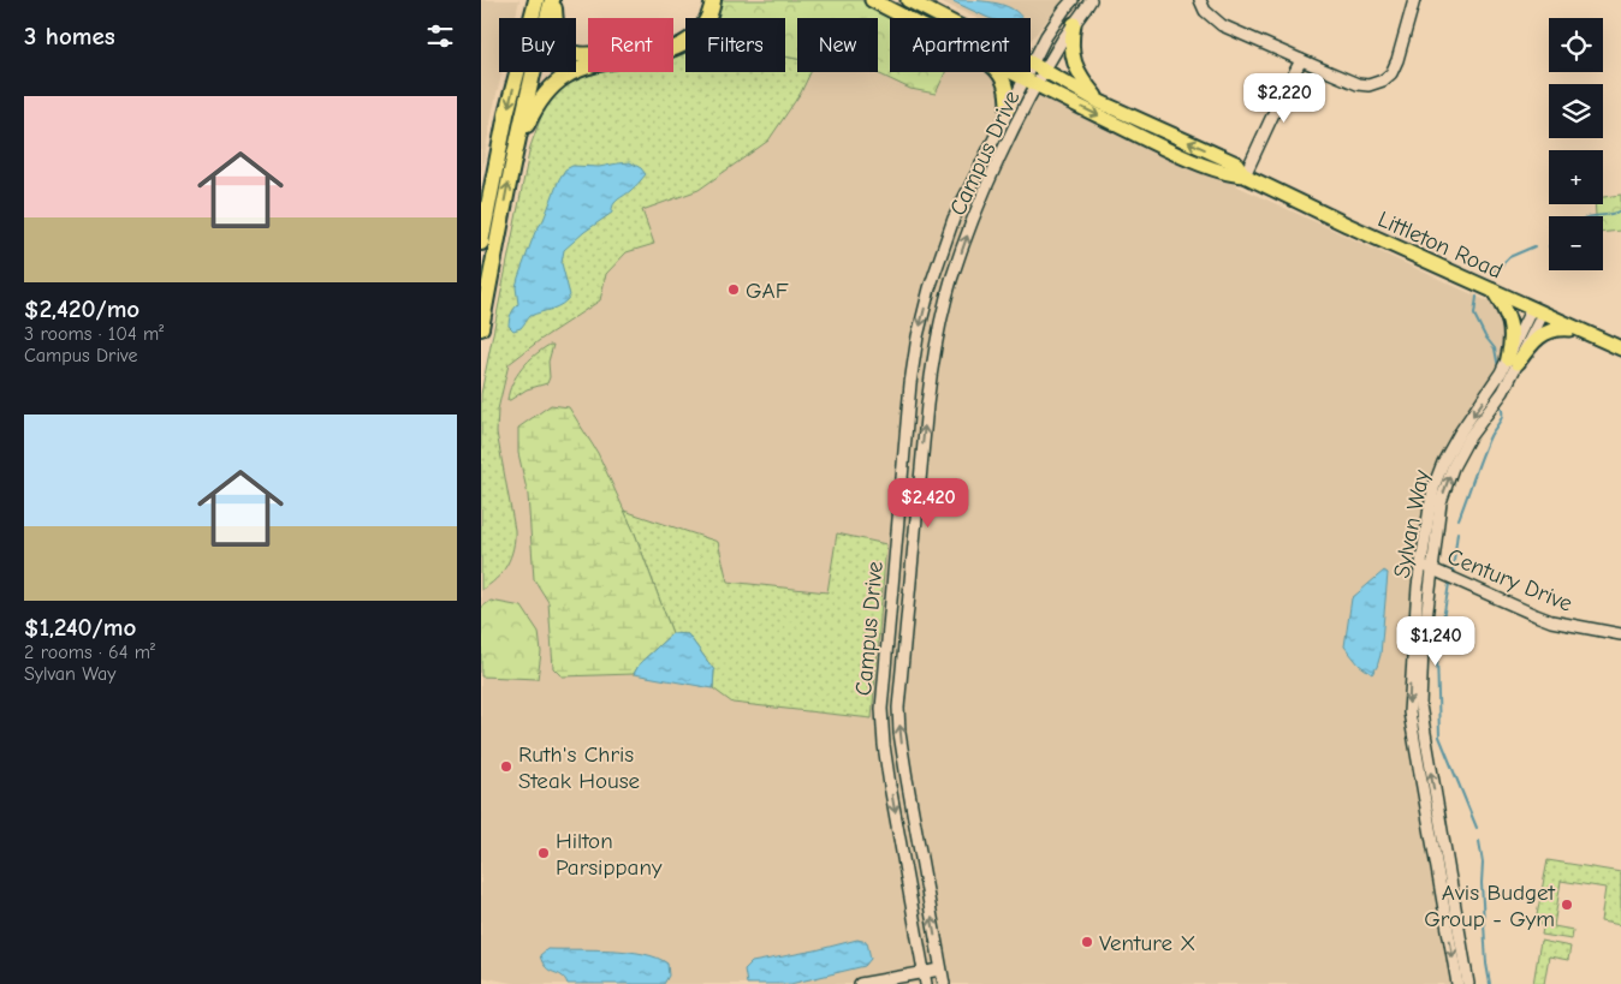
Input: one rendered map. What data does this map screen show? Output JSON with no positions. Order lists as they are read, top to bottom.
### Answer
{
  "streets": {
    "main road": ["Littleton Road"],
    "street": ["Campus Drive", "Sylvan Way", "Century Drive"]
  },
  "crossings": [
    ["Campus Drive", "Littleton Road"],
    ["Littleton Road", "Sylvan Way"],
    ["Sylvan Way", "Century Drive"]
  ],
  "places": [
    "GAF",
    "Ruth's Chris Steak House",
    "Hilton Parsippany",
    "Avis Budget Group - Gym",
    "Venture X"
  ],
  "page": {
    "heading": "3 homes",
    "map_buttons": ["+", "−"],
    "chip": [
      "Buy",
      "Rent",
      "Filters",
      "New",
      "Apartment"
    ],
    "list": [
      {
        "name": "$2,420/mo",
        "note": "3 rooms · 104 m² · Campus Drive"
      },
      {
        "name": "$1,240/mo",
        "note": "2 rooms · 64 m² · Sylvan Way"
      }
    ],
    "price": ["$2,220", "$2,420", "$1,240"]
  }
}
